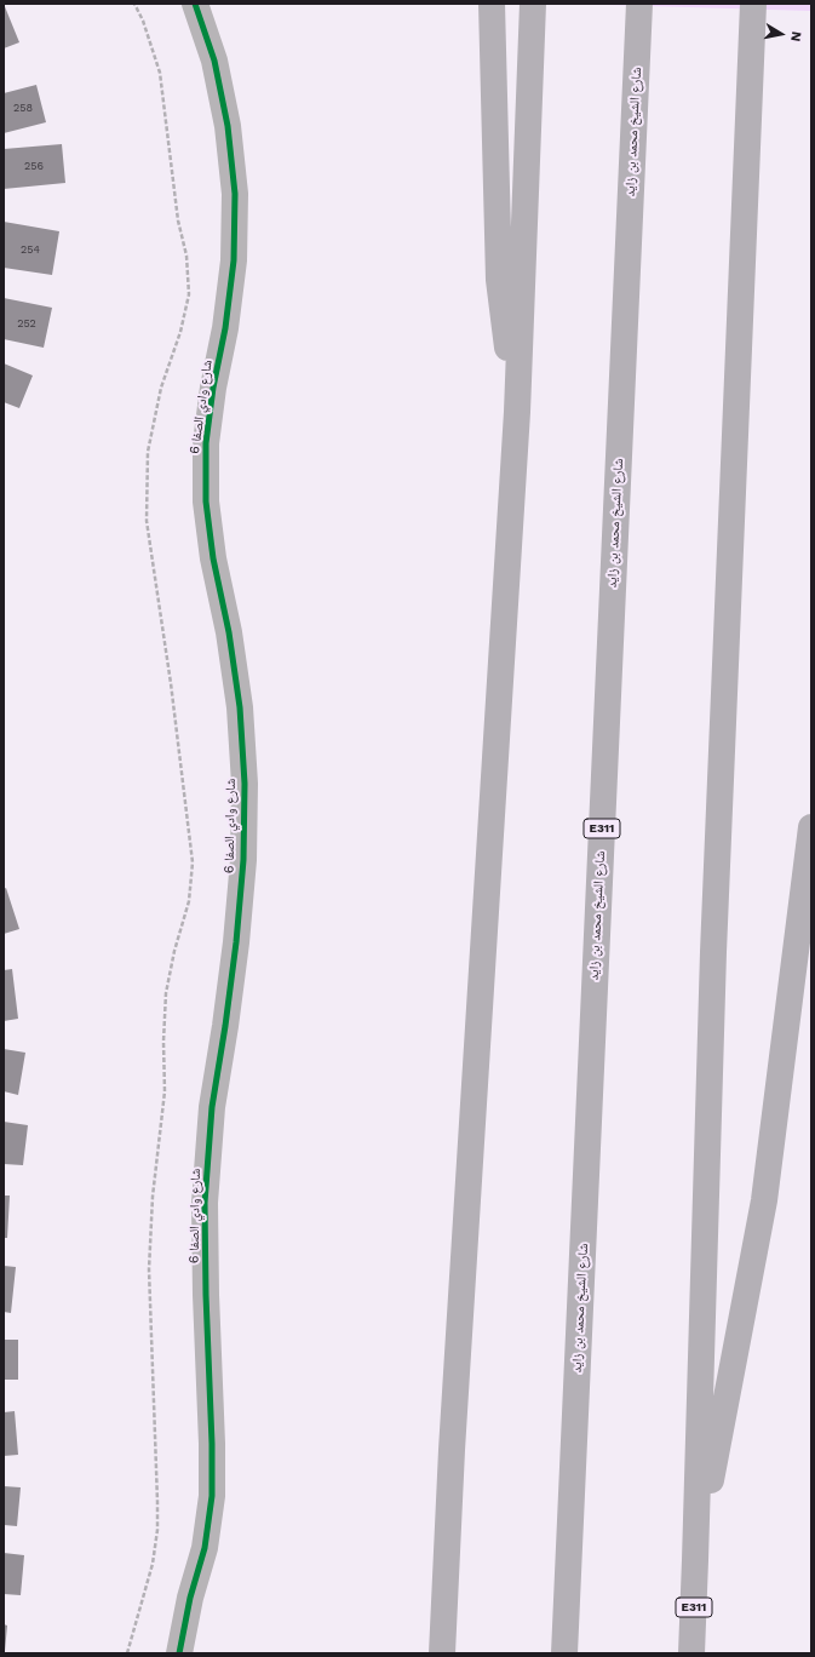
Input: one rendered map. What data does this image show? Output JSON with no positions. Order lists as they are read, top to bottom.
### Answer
{
  "streets": {
    "highway": ["شارع الشيخ محمد بن زايد", "E311"],
    "street": ["شارع وادي الصفا 6"]
  },
  "house_numbers": [
    "258",
    "256",
    "254",
    "252"
  ],
  "north": "right"
}
